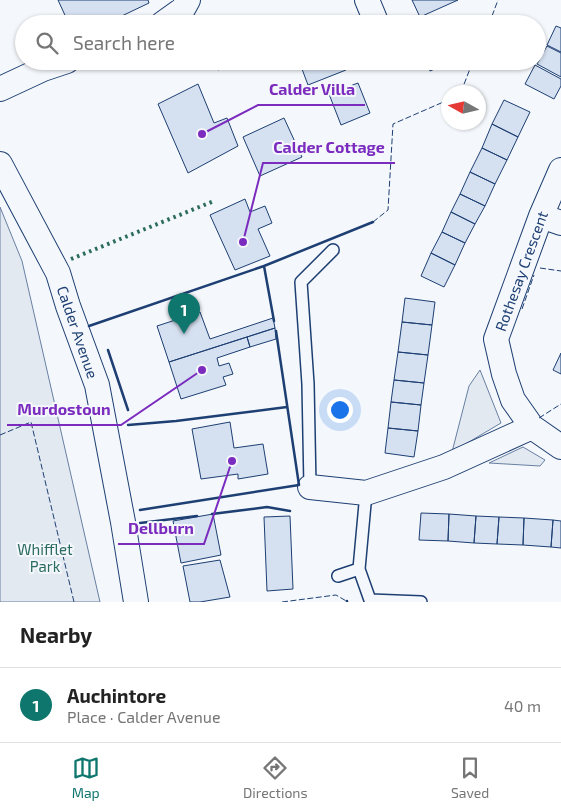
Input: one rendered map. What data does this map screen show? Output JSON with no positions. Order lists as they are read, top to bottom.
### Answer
{
  "streets": {
    "street": ["Rothesay Crescent", "Calder Avenue"]
  },
  "parks": ["Whifflet Park"],
  "places": [
    "Calder Villa",
    "Calder Cottage",
    "Murdostoun",
    "Dellburn"
  ],
  "north": "left",
  "page": {
    "search": "Search here",
    "pins": "1",
    "heading": "Nearby",
    "list": [
      {
        "mark": "1",
        "name": "Auchintore",
        "note": "Place · Calder Avenue",
        "value": "40 m"
      }
    ],
    "nav": ["Map", "Directions", "Saved"]
  }
}
